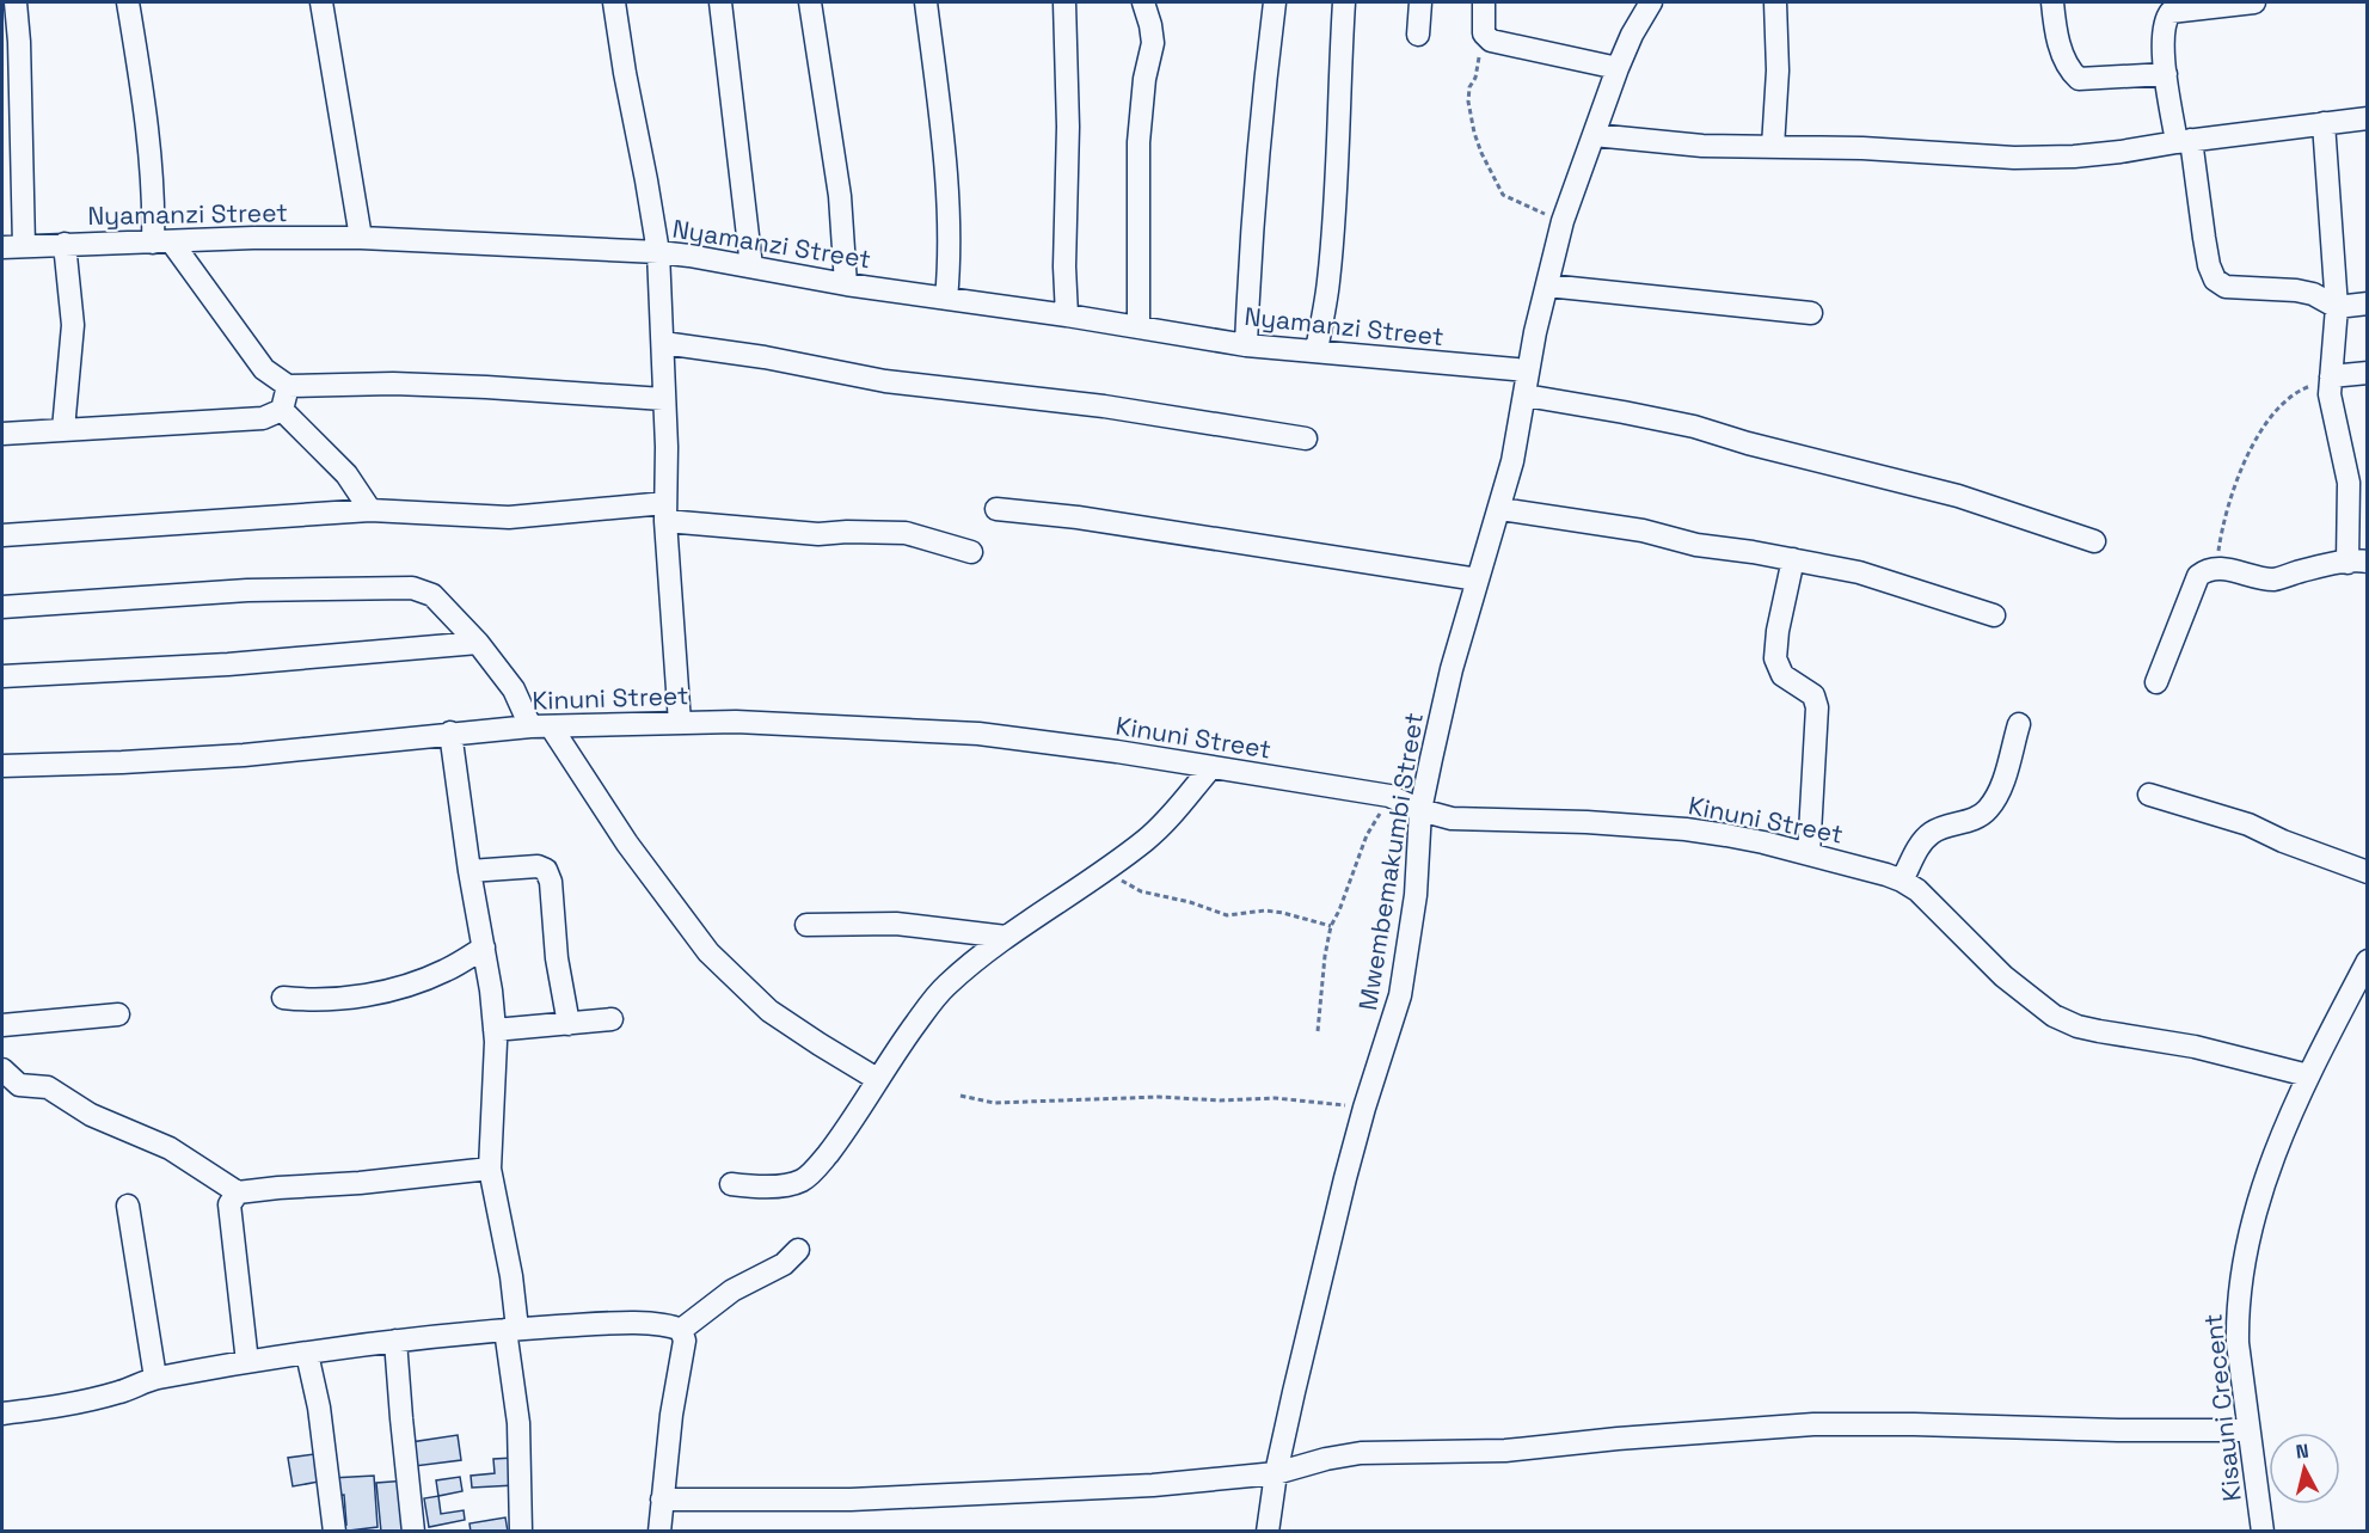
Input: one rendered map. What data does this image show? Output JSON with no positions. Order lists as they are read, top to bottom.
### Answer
{
  "streets": {
    "street": [
      "Nyamanzi Street",
      "Kinuni Street",
      "Mwembemakumbi Street",
      "Kisauni Crecent"
    ]
  },
  "crossings": [
    ["Nyamanzi Street", "Mwembemakumbi Street"],
    ["Kinuni Street", "Mwembemakumbi Street"],
    ["Kinuni Street", "Kisauni Crecent"]
  ],
  "north": "top"
}
